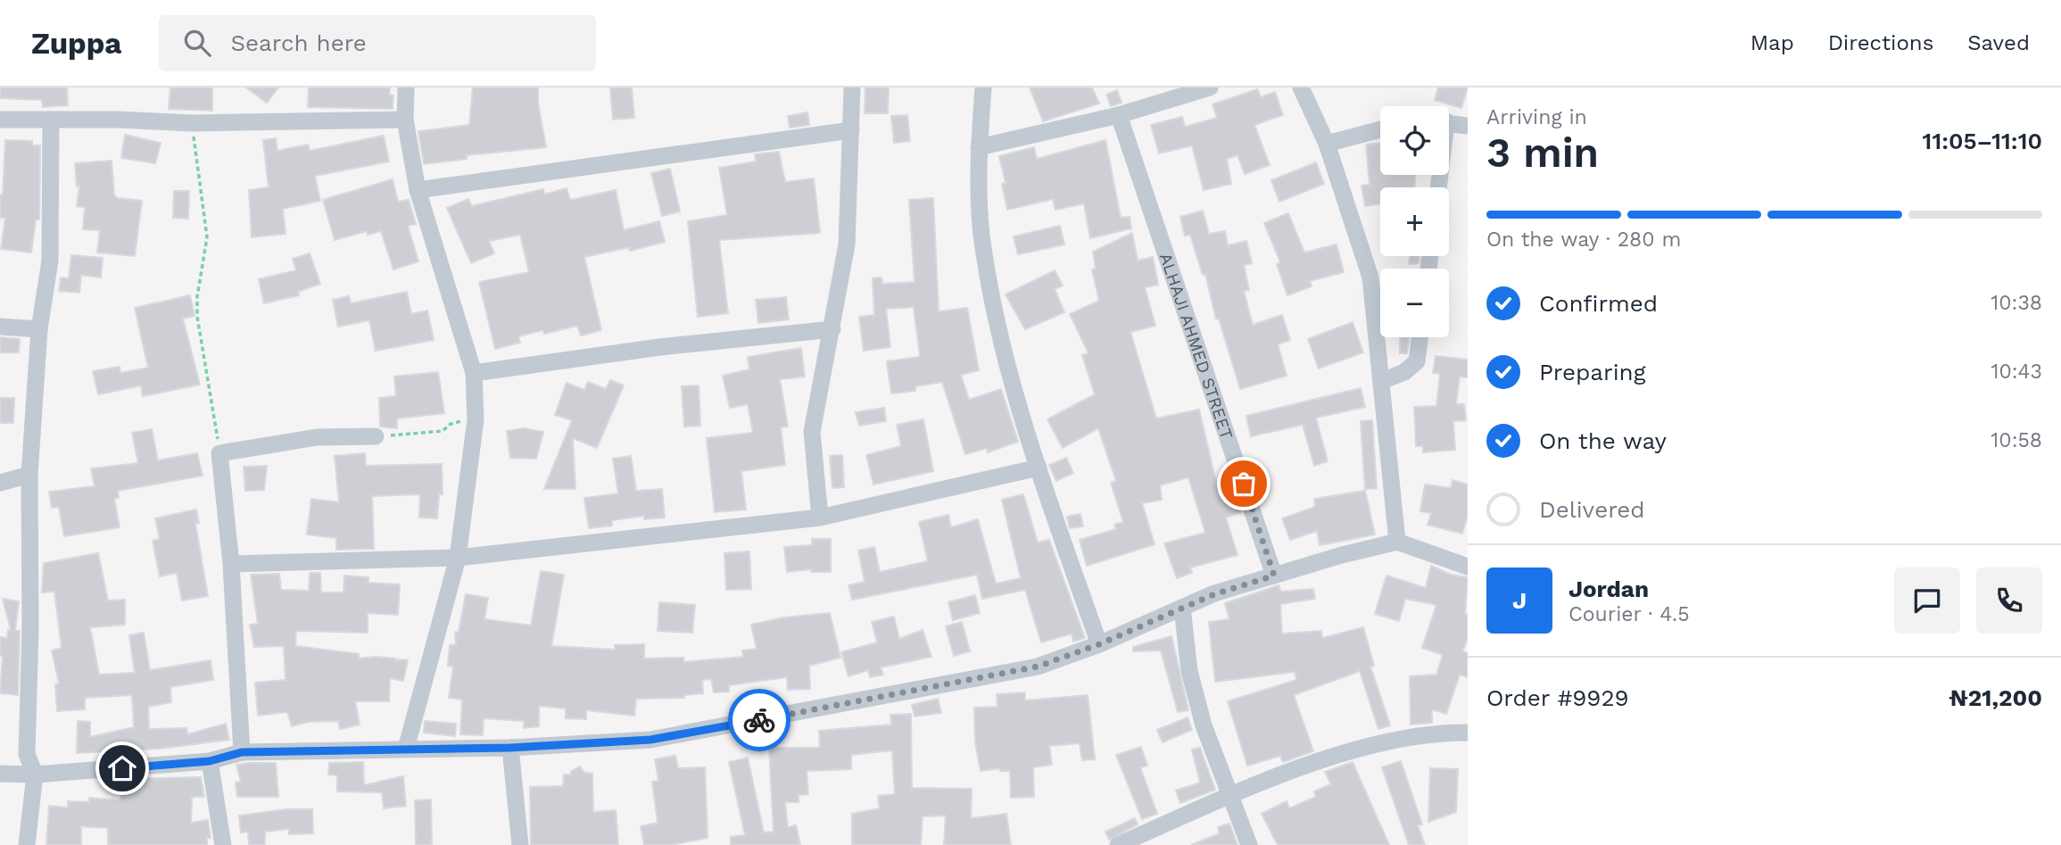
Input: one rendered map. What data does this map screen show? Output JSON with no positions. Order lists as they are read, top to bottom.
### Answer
{
  "streets": {
    "street": ["ALHAJI AHMED STREET"]
  },
  "page": {
    "header": "Zuppa",
    "search": "Search here",
    "nav": ["Map", "Directions", "Saved"],
    "heading": ["3 min", "Arriving in", "11:05–11:10"],
    "panel": [
      "Jordan",
      "Courier · 4.5",
      "Order #9929",
      "₦21,200"
    ],
    "map_buttons": ["+", "−"],
    "bar": "On the way · 280 m",
    "list": [
      ["Confirmed", "10:38"],
      ["Preparing", "10:43"],
      ["On the way", "10:58"],
      "Delivered"
    ],
    "round": "J"
  }
}
